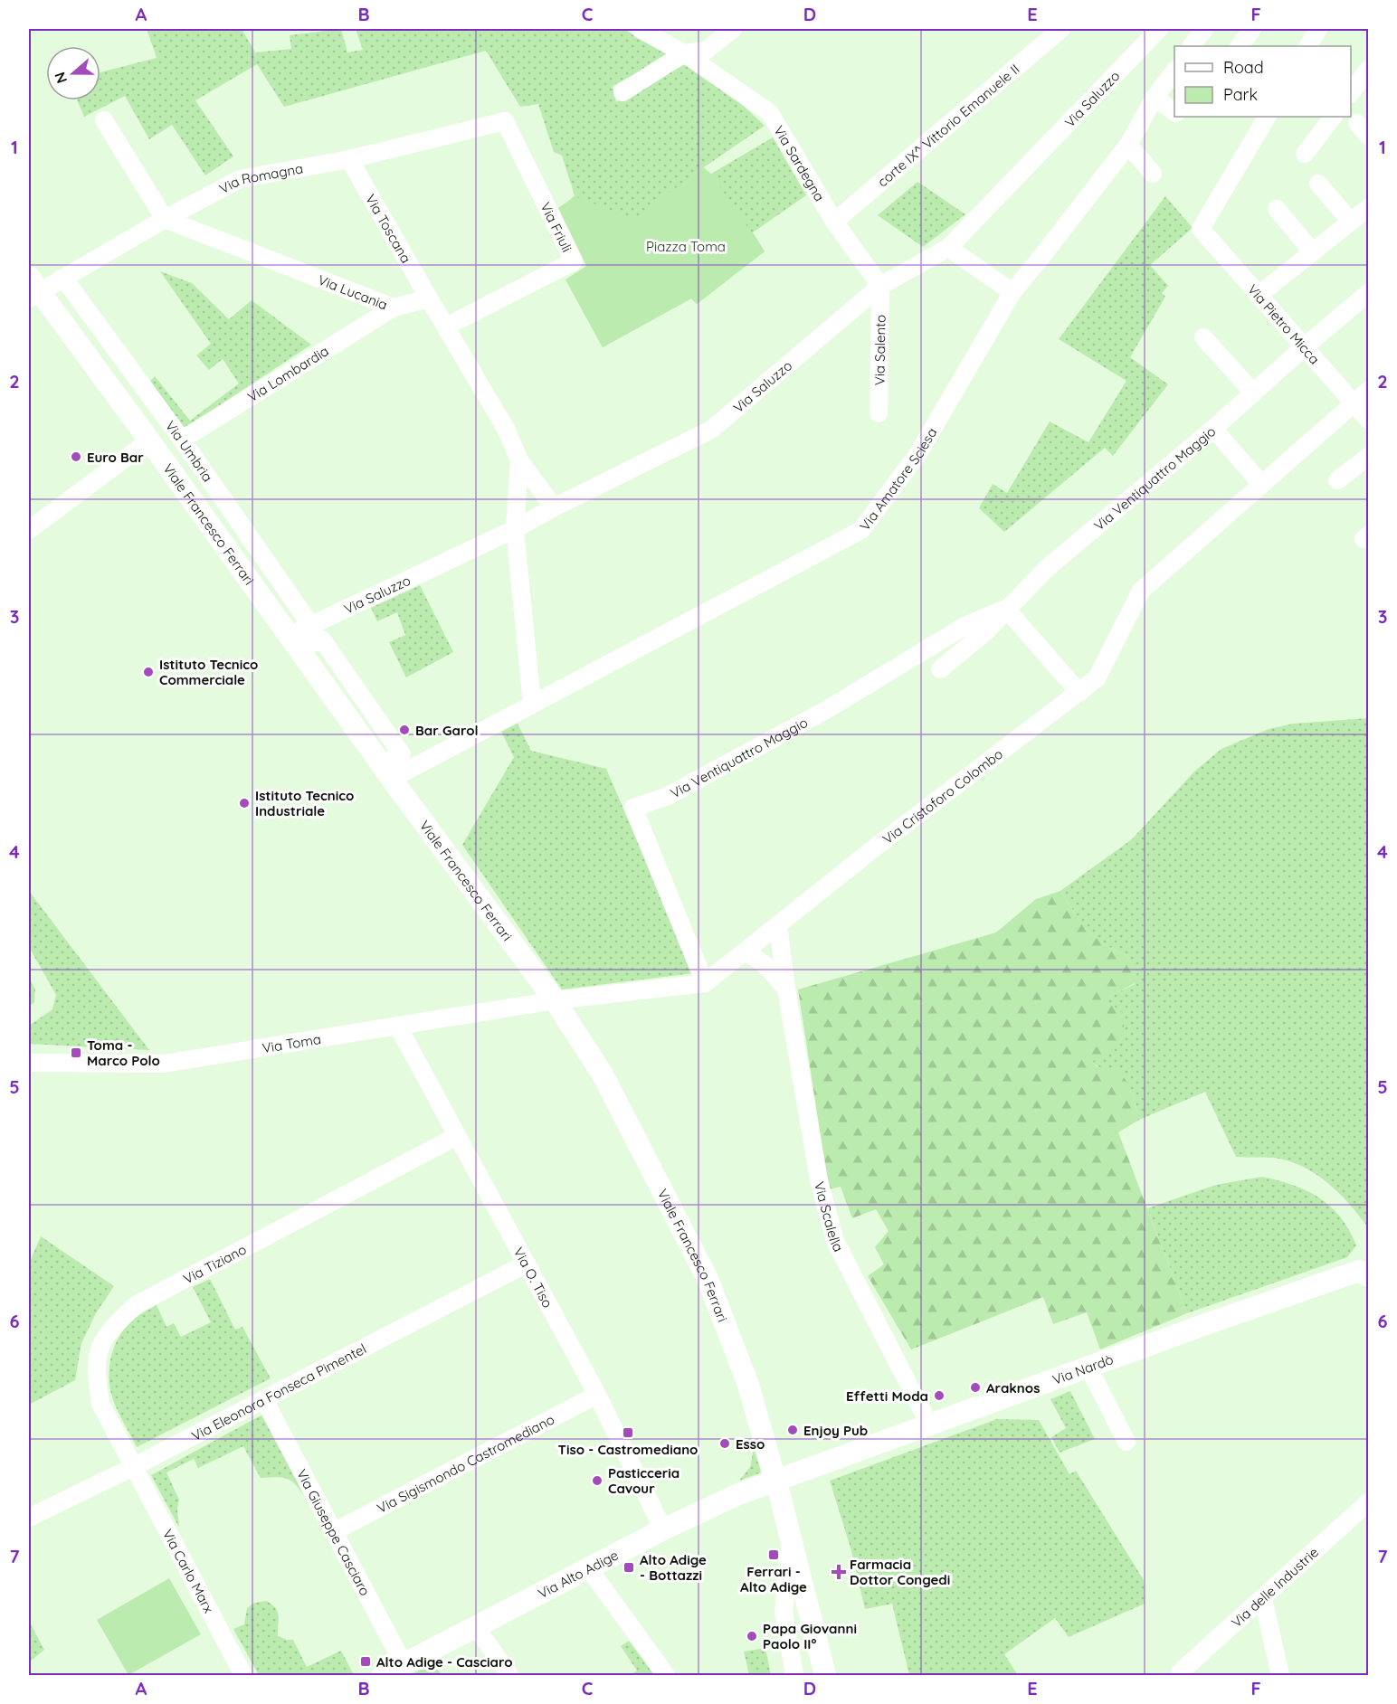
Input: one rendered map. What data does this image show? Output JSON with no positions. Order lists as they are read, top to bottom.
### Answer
{
  "streets": {
    "street": [
      "Via Saluzzo",
      "corte IX^ Vittorio Emanuele II",
      "Via Sardegna",
      "Via Romagna",
      "Via Friuli",
      "Via Toscana",
      "Via Lucania",
      "Via Pietro Micca",
      "Via Salento",
      "Via Lombardia",
      "Via Umbria",
      "Via Amatore Sciesa",
      "Via Ventiquattro Maggio",
      "Viale Francesco Ferrari",
      "Via Cristoforo Colombo",
      "Via Toma",
      "Via Scalella",
      "Via Tiziano",
      "Via O. Tiso",
      "Via Nardò",
      "Via Eleonora Fonseca Pimentel",
      "Via Sigismondo Castromediano",
      "Via Giuseppe Casciaro",
      "Via Carlo Marx",
      "Via Alto Adige",
      "Via delle Industrie"
    ]
  },
  "crossings": [
    ["Via Saluzzo", "Via Sardegna"],
    ["Via Saluzzo", "Via Salento"],
    ["Via Saluzzo", "Via Umbria"],
    ["Via Saluzzo", "Viale Francesco Ferrari"],
    ["corte IX^ Vittorio Emanuele II", "Via Sardegna"],
    ["Via Sardegna", "Via Salento"],
    ["Via Romagna", "Via Friuli"],
    ["Via Romagna", "Via Toscana"],
    ["Via Romagna", "Via Lucania"],
    ["Via Romagna", "Via Umbria"],
    ["Via Romagna", "Viale Francesco Ferrari"],
    ["Via Toscana", "Via Lucania"],
    ["Via Lucania", "Via Lombardia"],
    ["Via Pietro Micca", "Via Ventiquattro Maggio"],
    ["Via Pietro Micca", "Via Cristoforo Colombo"],
    ["Via Lombardia", "Via Umbria"],
    ["Via Amatore Sciesa", "Viale Francesco Ferrari"],
    ["Via Ventiquattro Maggio", "Via Cristoforo Colombo"],
    ["Viale Francesco Ferrari", "Via Toma"],
    ["Viale Francesco Ferrari", "Via Nardò"],
    ["Viale Francesco Ferrari", "Via Alto Adige"],
    ["Via Cristoforo Colombo", "Via Scalella"],
    ["Via Toma", "Via O. Tiso"],
    ["Via Scalella", "Via Nardò"],
    ["Via Tiziano", "Via O. Tiso"],
    ["Via Tiziano", "Via Eleonora Fonseca Pimentel"],
    ["Via Tiziano", "Via Carlo Marx"],
    ["Via O. Tiso", "Via Eleonora Fonseca Pimentel"],
    ["Via O. Tiso", "Via Sigismondo Castromediano"],
    ["Via O. Tiso", "Via Alto Adige"],
    ["Via Nardò", "Via Alto Adige"],
    ["Via Eleonora Fonseca Pimentel", "Via Giuseppe Casciaro"],
    ["Via Eleonora Fonseca Pimentel", "Via Carlo Marx"],
    ["Via Sigismondo Castromediano", "Via Giuseppe Casciaro"],
    ["Via Giuseppe Casciaro", "Via Alto Adige"]
  ],
  "parks": ["Piazza Toma"],
  "places": {
    "other": [
      "Euro Bar",
      "Istituto Tecnico Commerciale",
      "Bar Garol",
      "Istituto Tecnico Industriale",
      "Araknos",
      "Effetti Moda",
      "Enjoy Pub",
      "Esso",
      "Pasticceria Cavour",
      "Papa Giovanni Paolo II°"
    ],
    "transit": [
      "Toma - Marco Polo",
      "Tiso - Castromediano",
      "Ferrari - Alto Adige",
      "Alto Adige - Bottazzi",
      "Alto Adige - Casciaro"
    ],
    "health": ["Farmacia Dottor Congedi"]
  },
  "legend": ["Road", "Park"],
  "north": "left",
  "grid": {
    "columns": [
      "A",
      "B",
      "C",
      "D",
      "E",
      "F"
    ],
    "rows": [
      "1",
      "2",
      "3",
      "4",
      "5",
      "6",
      "7"
    ]
  }
}
